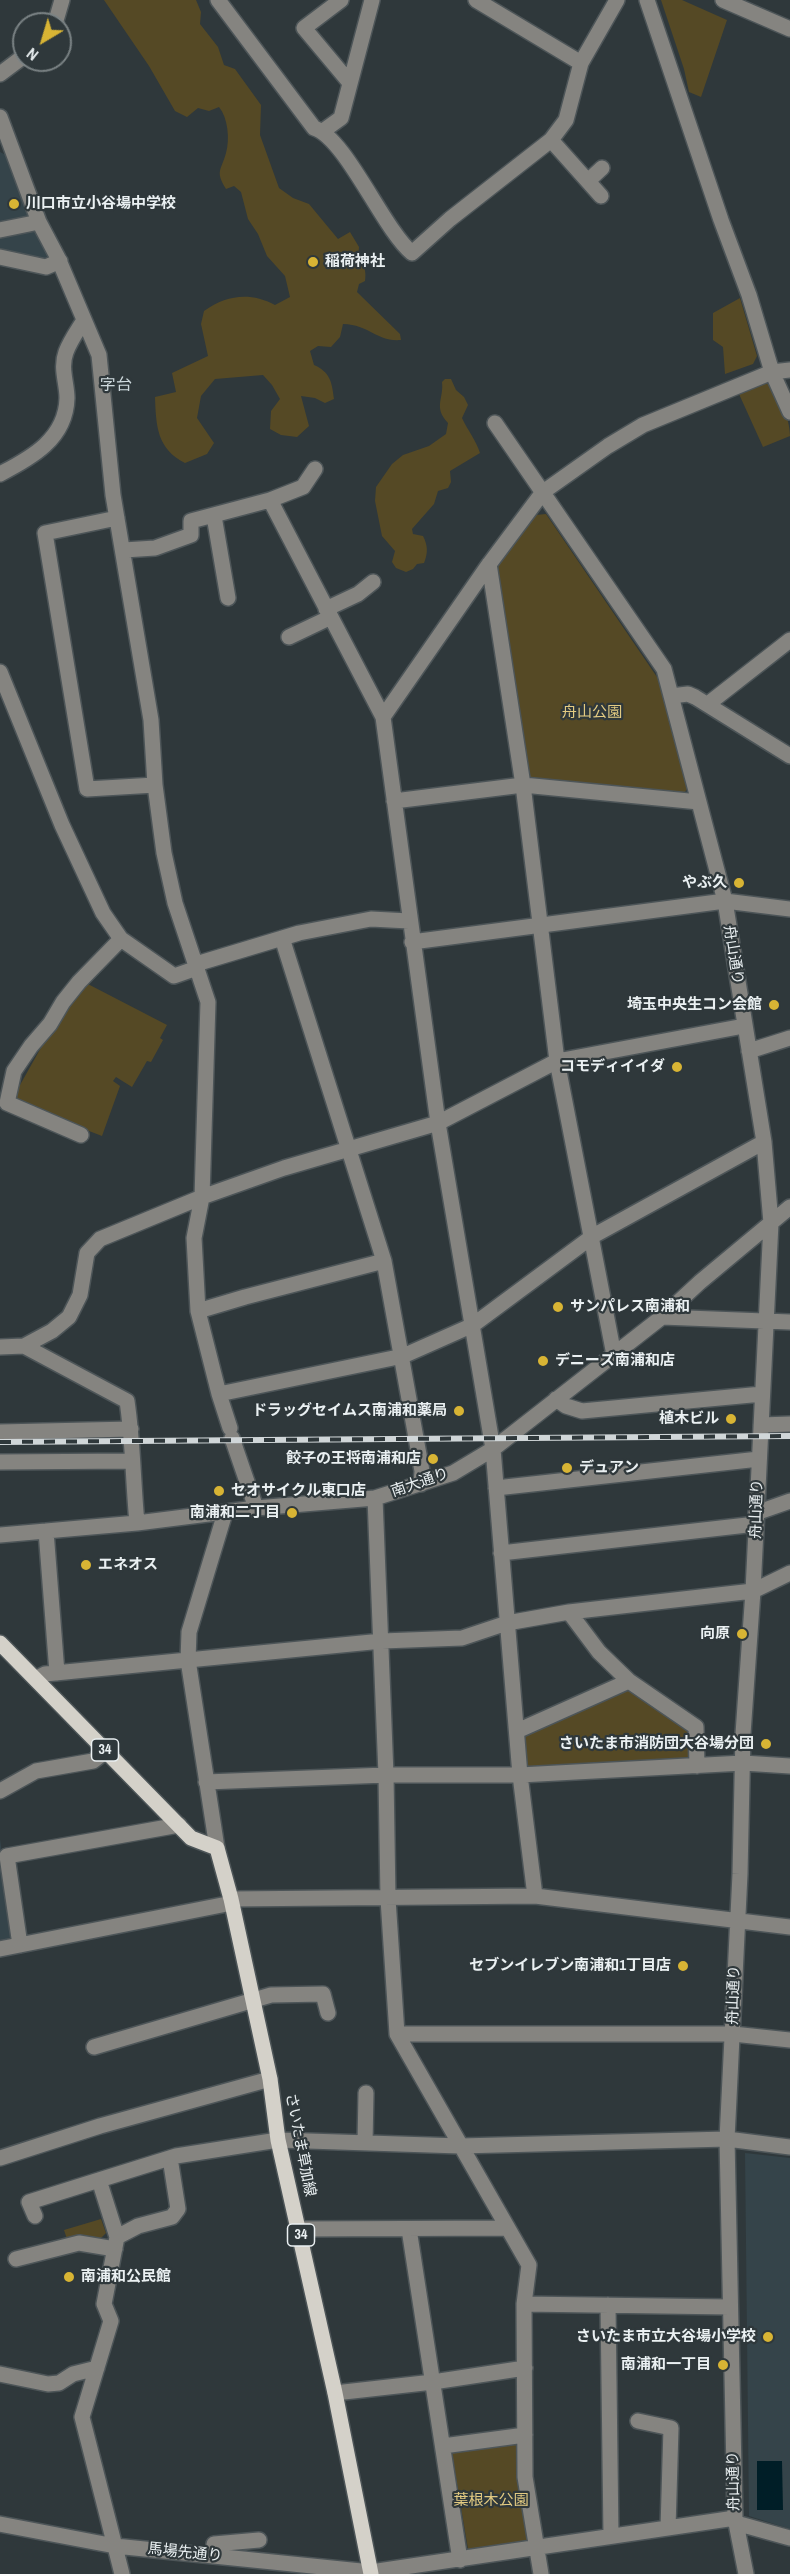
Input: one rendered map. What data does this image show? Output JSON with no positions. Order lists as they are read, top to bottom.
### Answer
{
  "streets": {
    "main road": ["34", "さいたま草加線"],
    "street": ["舟山通り", "南大通り", "馬場先通り"]
  },
  "crossings": [
    ["舟山通り", "南大通り"],
    ["舟山通り", "馬場先通り"],
    ["34", "さいたま草加線"],
    ["さいたま草加線", "馬場先通り"]
  ],
  "districts": ["字台"],
  "parks": ["舟山公園", "葉根木公園"],
  "places": [
    "川口市立小谷場中学校",
    "稲荷神社",
    "やぶ久",
    "埼玉中央生コン会館",
    "コモディイイダ",
    "サンパレス南浦和",
    "デニーズ南浦和店",
    "ドラッグセイムス南浦和薬局",
    "植木ビル",
    "餃子の王将南浦和店",
    "デュアン",
    "セオサイクル東口店",
    "南浦和二丁目",
    "エネオス",
    "向原",
    "さいたま市消防団大谷場分団",
    "セブンイレブン南浦和1丁目店",
    "南浦和公民館",
    "さいたま市立大谷場小学校",
    "南浦和一丁目"
  ],
  "north": "bottom left"
}
